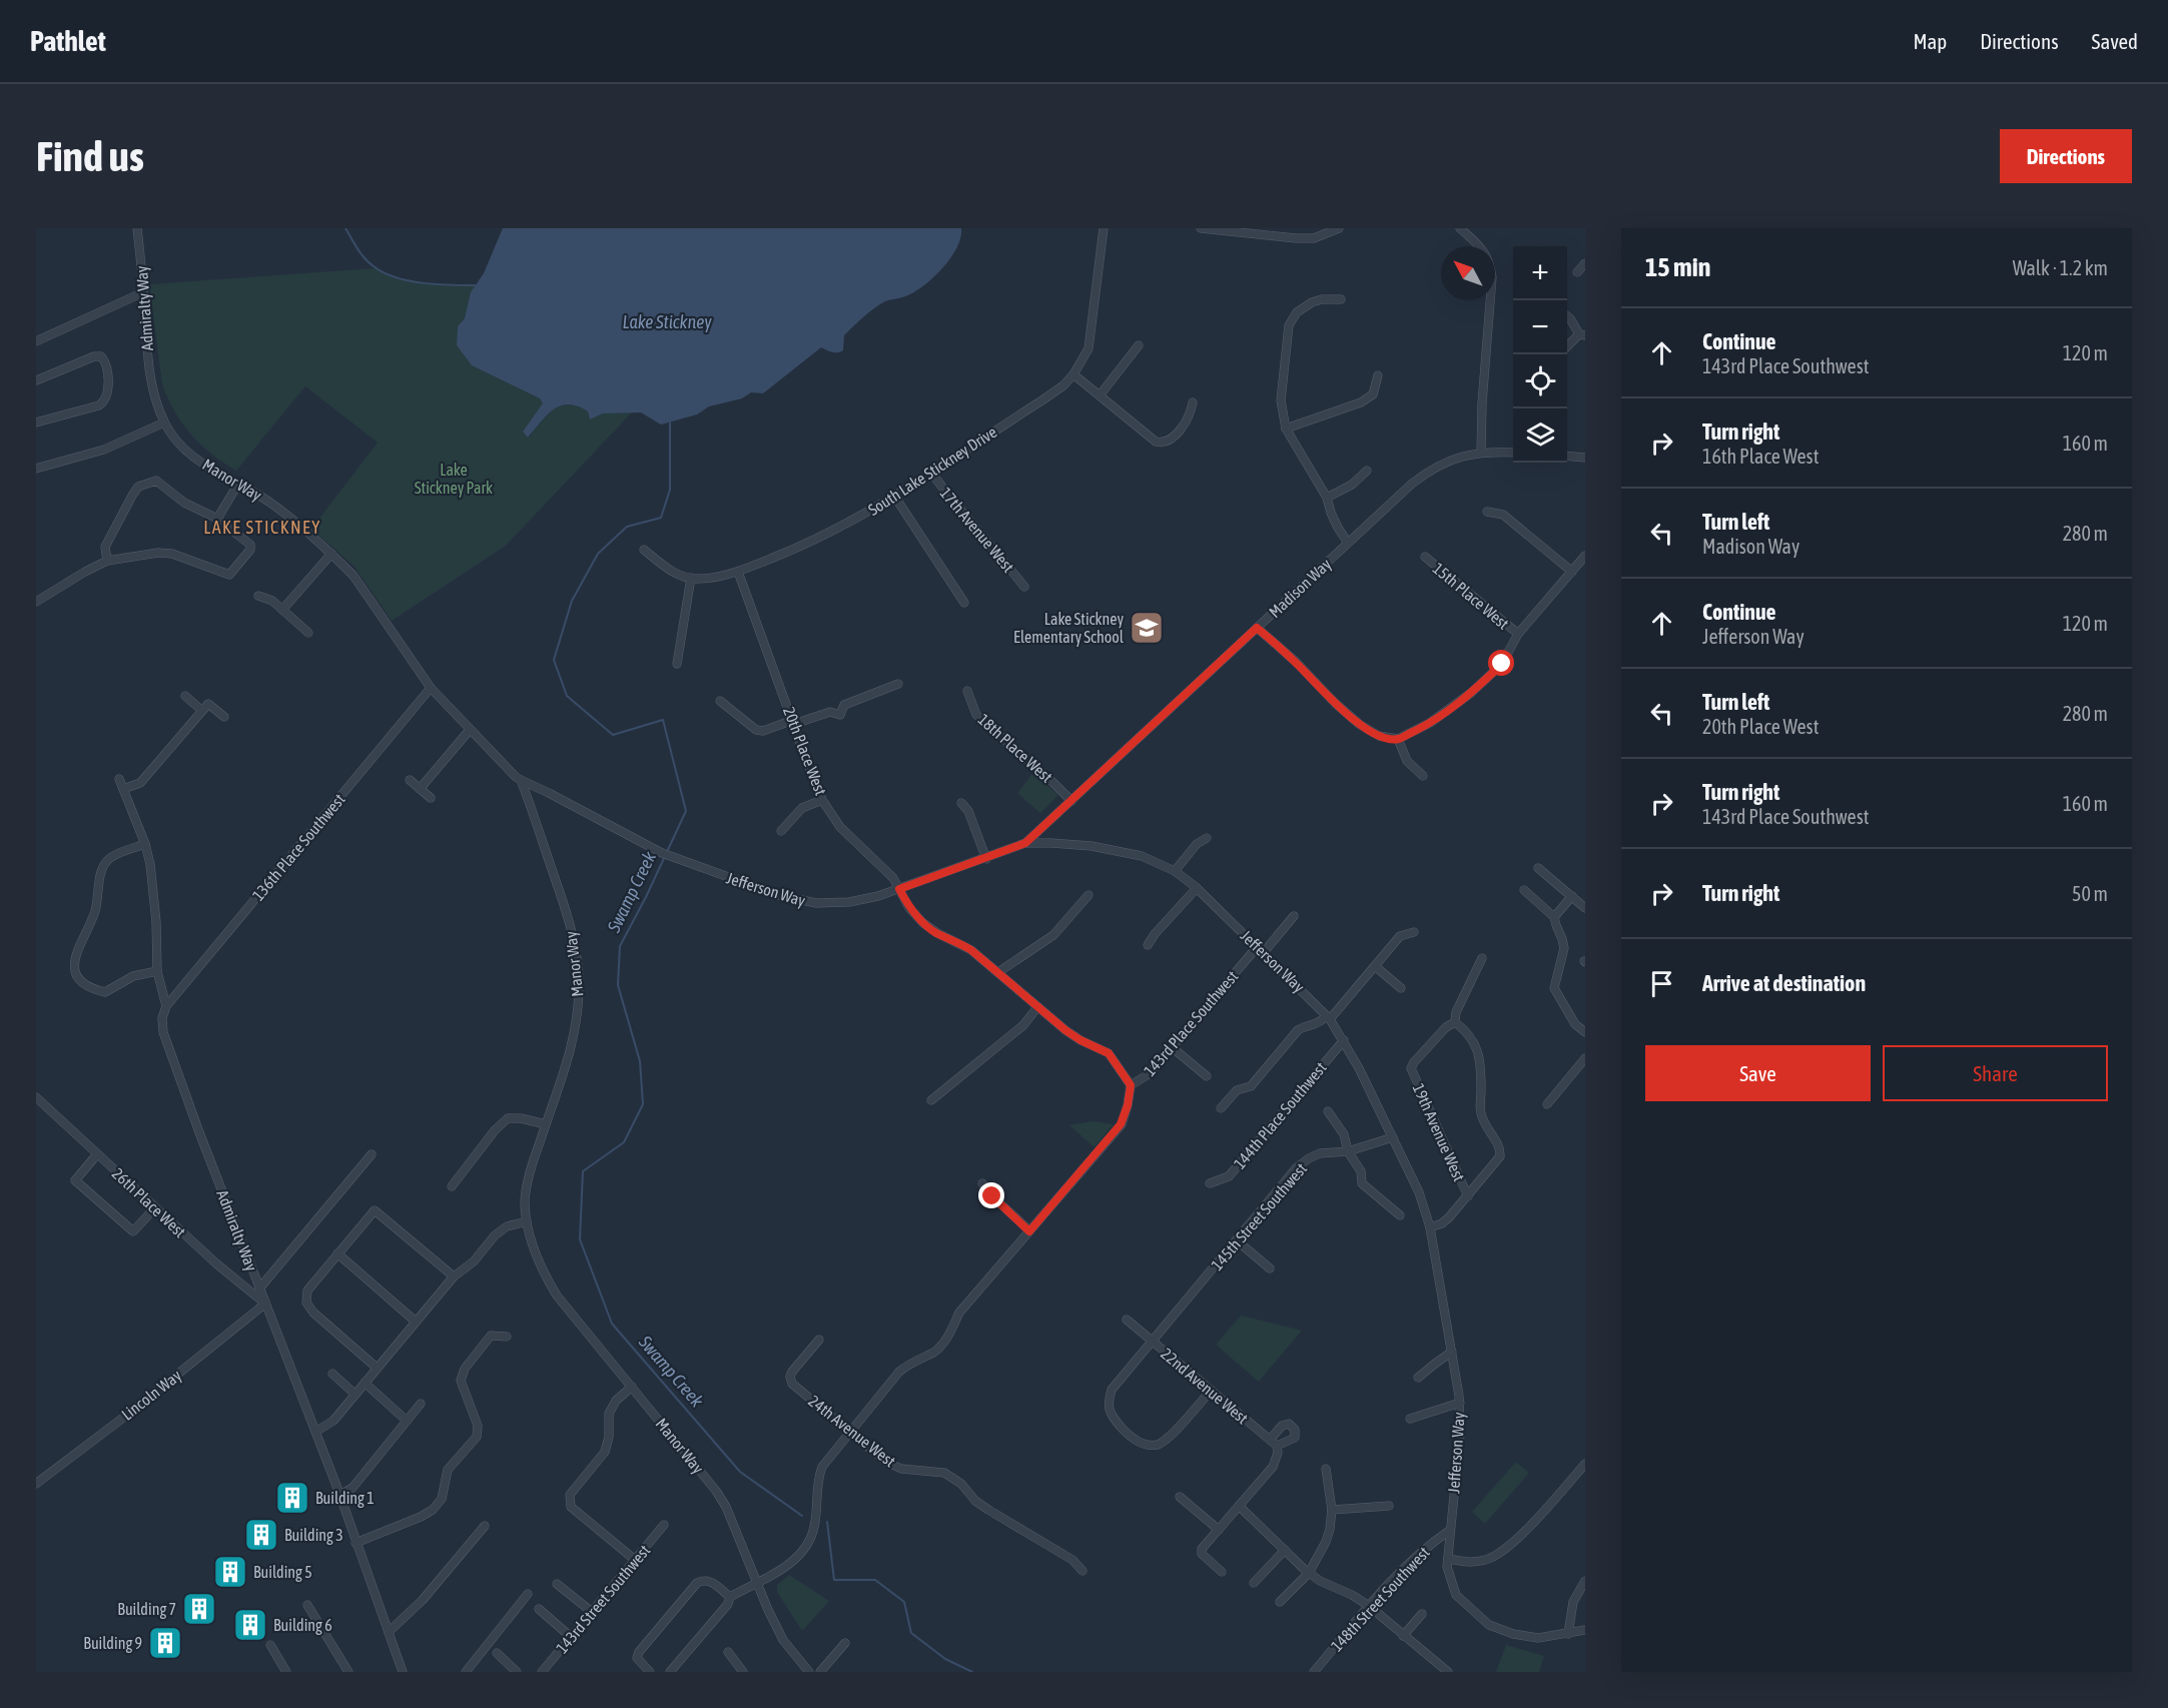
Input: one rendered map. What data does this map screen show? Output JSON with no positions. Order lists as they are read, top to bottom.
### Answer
{
  "streets": {
    "street": [
      "Admiralty Way",
      "South Lake Stickney Drive",
      "Manor Way",
      "17th Avenue West",
      "Madison Way",
      "15th Place West",
      "18th Place West",
      "20th Place West",
      "136th Place Southwest",
      "Jefferson Way",
      "143rd Place Southwest",
      "144th Place Southwest",
      "19th Avenue West",
      "26th Place West",
      "145th Street Southwest",
      "22nd Avenue West",
      "Lincoln Way",
      "24th Avenue West",
      "143rd Street Southwest",
      "148th Street Southwest"
    ]
  },
  "crossings": [
    ["Admiralty Way", "Manor Way"],
    ["Admiralty Way", "136th Place Southwest"],
    ["Admiralty Way", "26th Place West"],
    ["Admiralty Way", "Lincoln Way"],
    ["South Lake Stickney Drive", "17th Avenue West"],
    ["South Lake Stickney Drive", "20th Place West"],
    ["Manor Way", "136th Place Southwest"],
    ["Manor Way", "Jefferson Way"],
    ["Manor Way", "143rd Place Southwest"],
    ["Madison Way", "18th Place West"],
    ["Madison Way", "Jefferson Way"],
    ["20th Place West", "Jefferson Way"],
    ["20th Place West", "143rd Place Southwest"],
    ["Jefferson Way", "143rd Place Southwest"],
    ["Jefferson Way", "144th Place Southwest"],
    ["Jefferson Way", "145th Street Southwest"],
    ["Jefferson Way", "148th Street Southwest"],
    ["143rd Place Southwest", "24th Avenue West"],
    ["26th Place West", "Lincoln Way"],
    ["145th Street Southwest", "22nd Avenue West"]
  ],
  "districts": ["LAKE STICKNEY"],
  "water": ["Lake Stickney", "Swamp Creek"],
  "parks": ["Lake Stickney Park"],
  "places": {
    "school or university": ["Lake Stickney Elementary School"],
    "building": [
      "Building 1",
      "Building 3",
      "Building 5",
      "Building 7",
      "Building 6",
      "Building 9"
    ]
  },
  "north": "top left",
  "page": {
    "header": "Pathlet",
    "nav": ["Map", "Directions", "Saved"],
    "buttons": [
      "Directions",
      ["Save", "Share"]
    ],
    "title": "Find us",
    "heading": ["15 min", "Walk · 1.2 km"],
    "map_buttons": ["+", "−"],
    "list": [
      ["Continue", "143rd Place Southwest", "120 m"],
      ["Turn right", "16th Place West", "160 m"],
      ["Turn left", "Madison Way", "280 m"],
      ["Continue", "Jefferson Way", "120 m"],
      ["Turn left", "20th Place West", "280 m"],
      ["Turn right", "143rd Place Southwest", "160 m"],
      ["Turn right", "50 m"],
      "Arrive at destination"
    ]
  }
}
